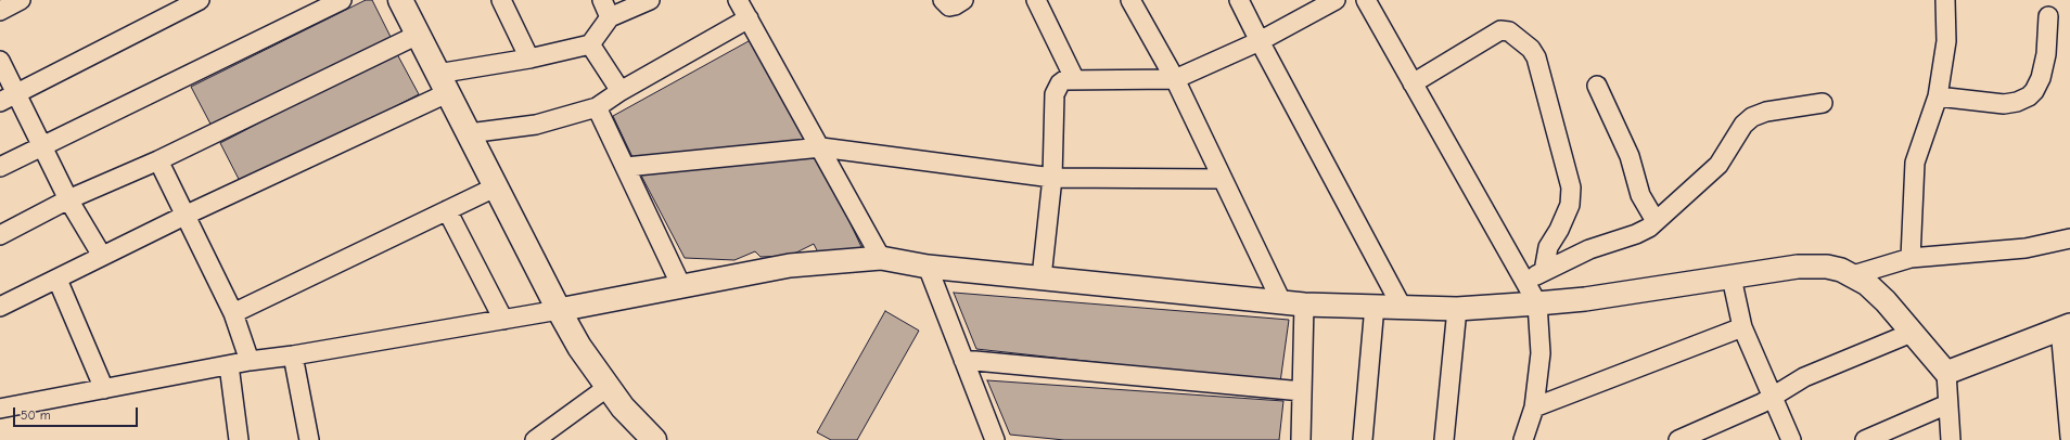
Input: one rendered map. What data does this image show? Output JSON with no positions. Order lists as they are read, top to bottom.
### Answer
{
  "scale_bar": "50 m"
}
